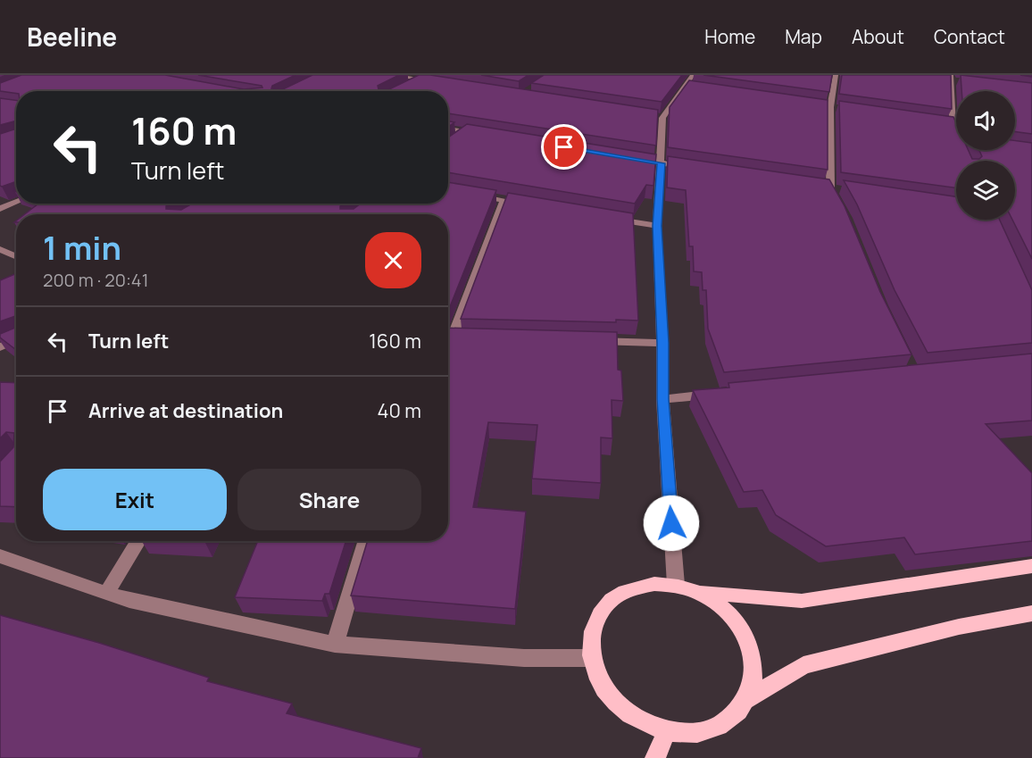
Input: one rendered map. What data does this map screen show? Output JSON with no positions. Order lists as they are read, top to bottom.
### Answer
{
  "page": {
    "header": "Beeline",
    "nav": [
      "Home",
      "Map",
      "About",
      "Contact"
    ],
    "turn": ["160 m", "Turn left"],
    "heading": ["1 min", "200 m · 20:41"],
    "list": [
      {
        "name": "Turn left",
        "value": "160 m"
      },
      {
        "name": "Arrive at destination",
        "value": "40 m"
      }
    ],
    "buttons": ["Exit", "Share"]
  }
}
